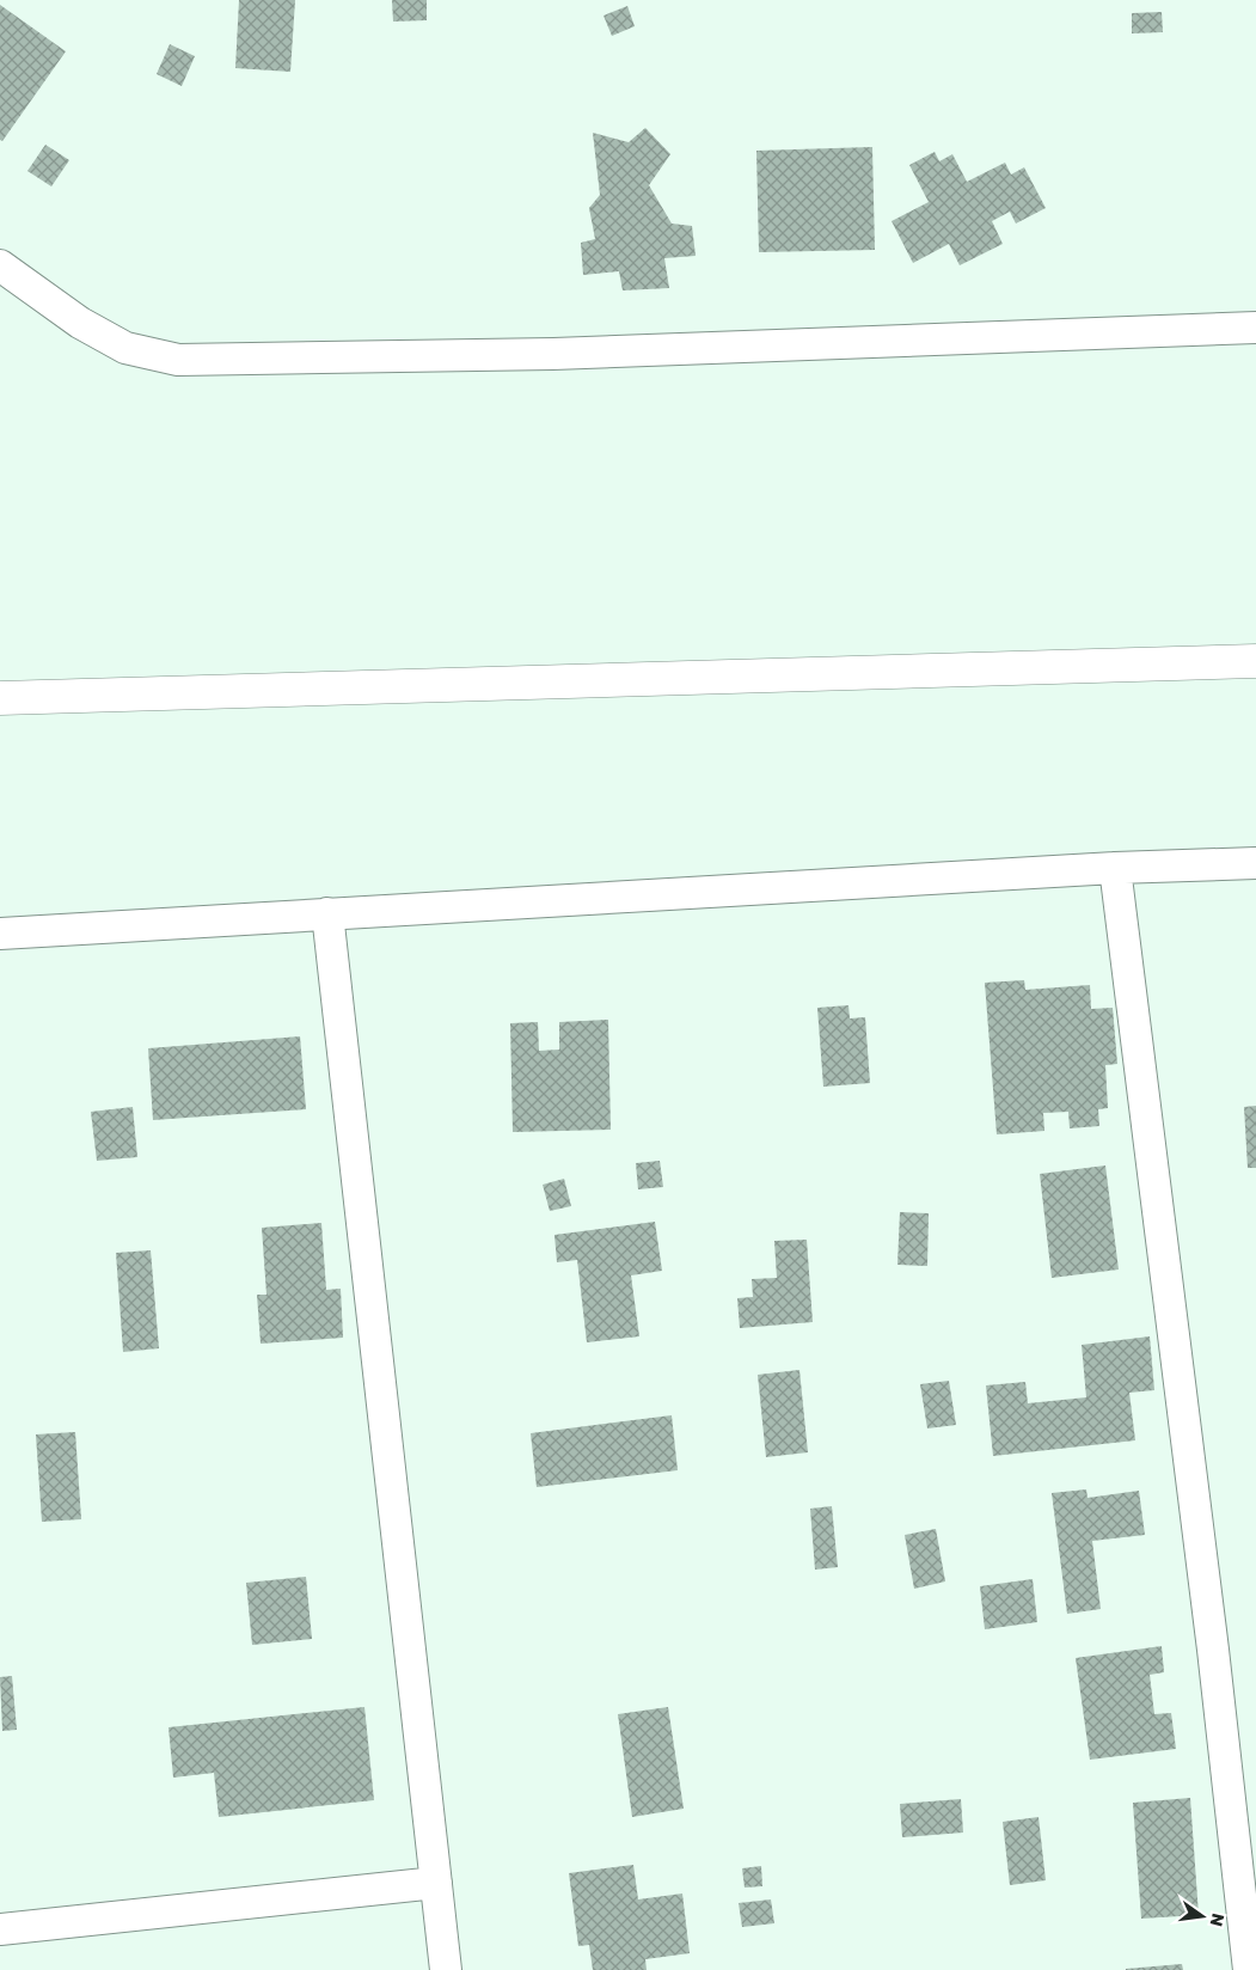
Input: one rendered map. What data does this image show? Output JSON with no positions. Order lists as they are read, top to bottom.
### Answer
{
  "north": "right"
}
